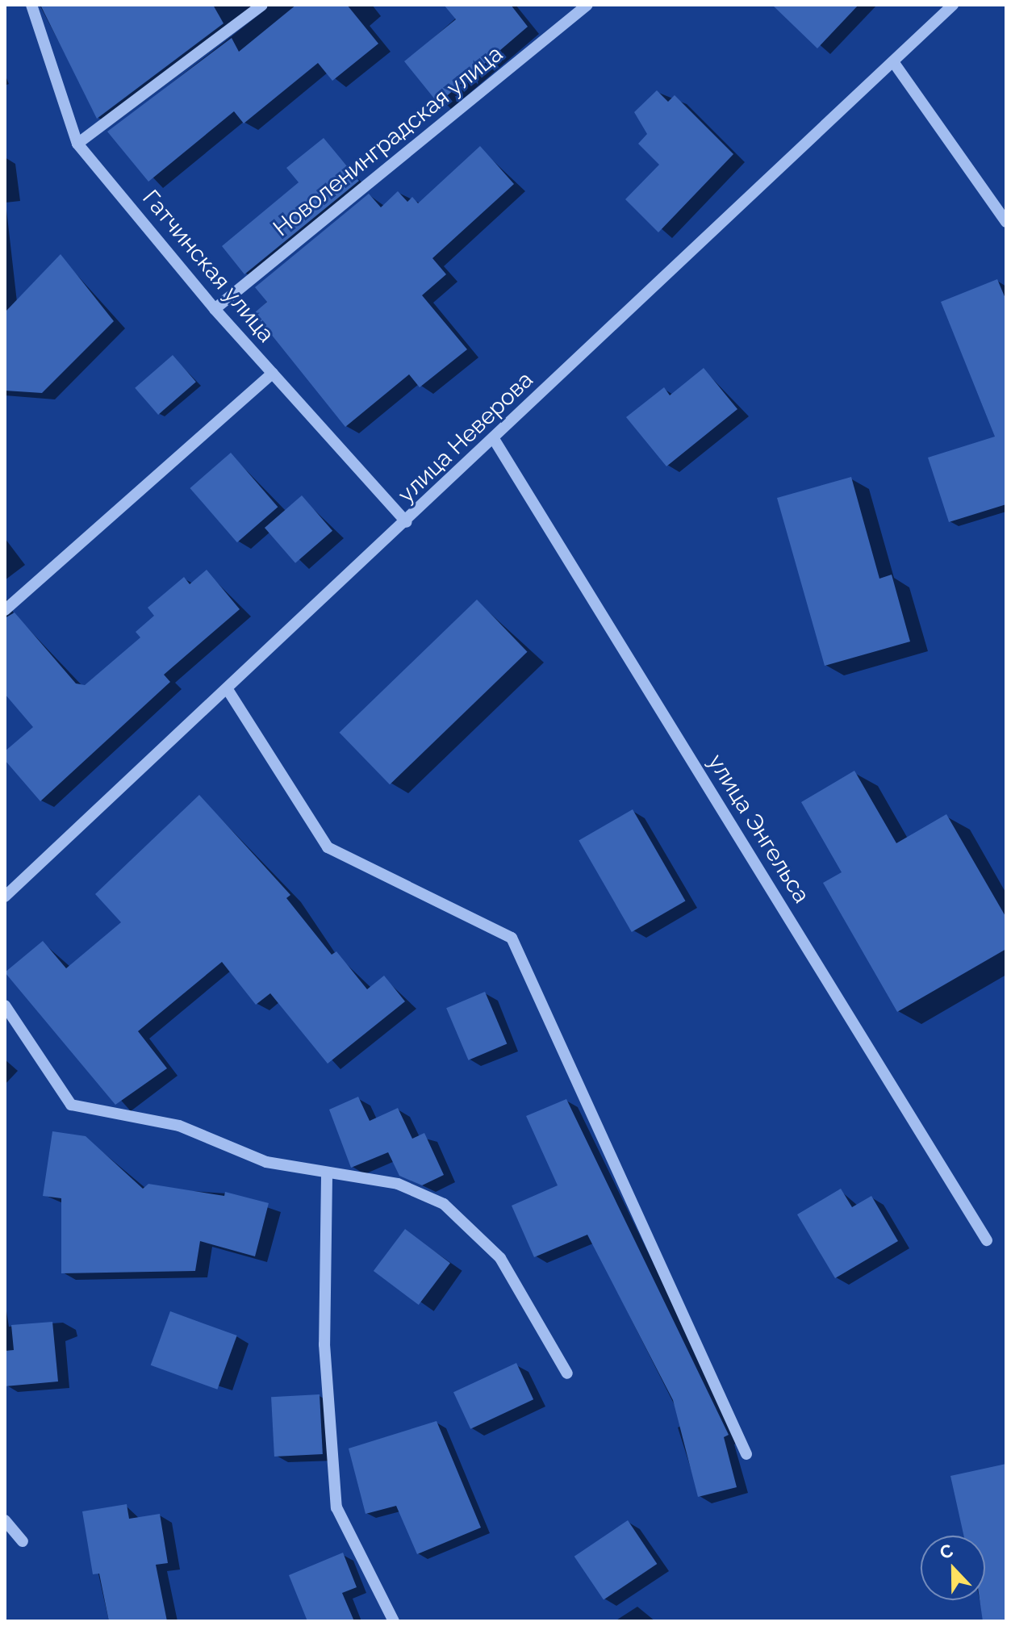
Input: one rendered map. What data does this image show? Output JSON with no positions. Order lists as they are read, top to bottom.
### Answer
{
  "streets": {
    "street": [
      "Новоленинградская улица",
      "Гатчинская улица",
      "улица Неверова",
      "улица Энгельса"
    ]
  },
  "crossings": [
    ["Новоленинградская улица", "Гатчинская улица"],
    ["Гатчинская улица", "улица Неверова"],
    ["улица Неверова", "улица Энгельса"]
  ],
  "north": "top"
}
